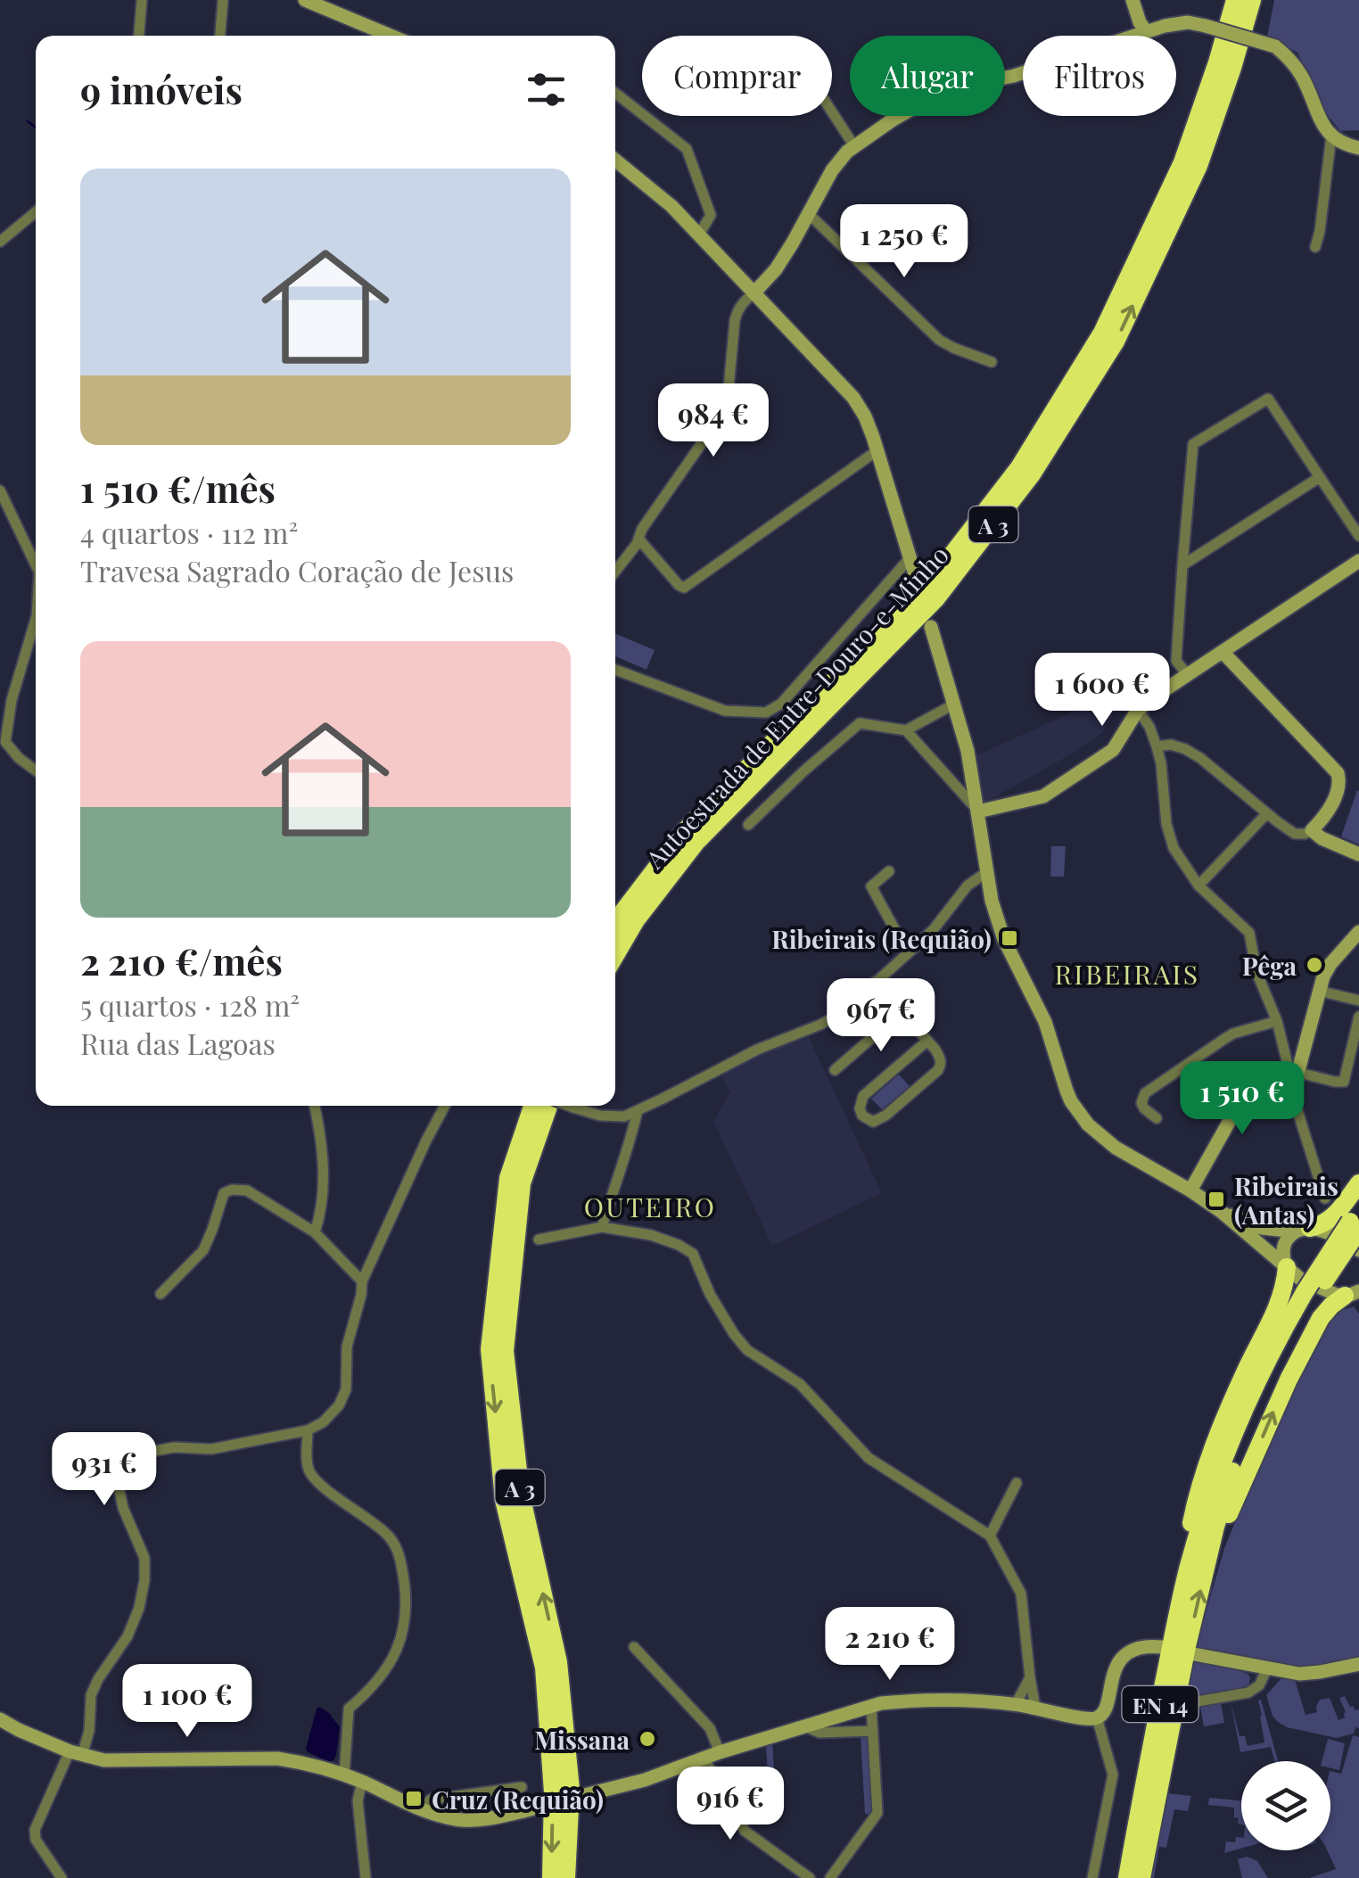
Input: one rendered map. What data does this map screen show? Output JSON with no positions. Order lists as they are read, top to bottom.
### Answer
{
  "streets": {
    "highway": ["A 3", "Autoestrada de Entre-Douro-e-Minho", "EN 14"]
  },
  "districts": ["RIBEIRAIS", "OUTEIRO"],
  "places": {
    "transit": ["Ribeirais (Requião)", "Ribeirais (Antas)", "Cruz (Requião)"],
    "other": ["Pêga", "Missana"]
  },
  "page": {
    "chip": ["Comprar", "Alugar", "Filtros"],
    "heading": "9 imóveis",
    "list": [
      {
        "name": "1 510 €/mês",
        "note": "4 quartos · 112 m² · Travesa Sagrado Coração de Jesus"
      },
      {
        "name": "2 210 €/mês",
        "note": "5 quartos · 128 m² · Rua das Lagoas"
      }
    ],
    "price": [
      "1 250 €",
      "984 €",
      "1 600 €",
      "967 €",
      "1 510 €",
      "931 €",
      "2 210 €",
      "1 100 €",
      "916 €"
    ]
  }
}
